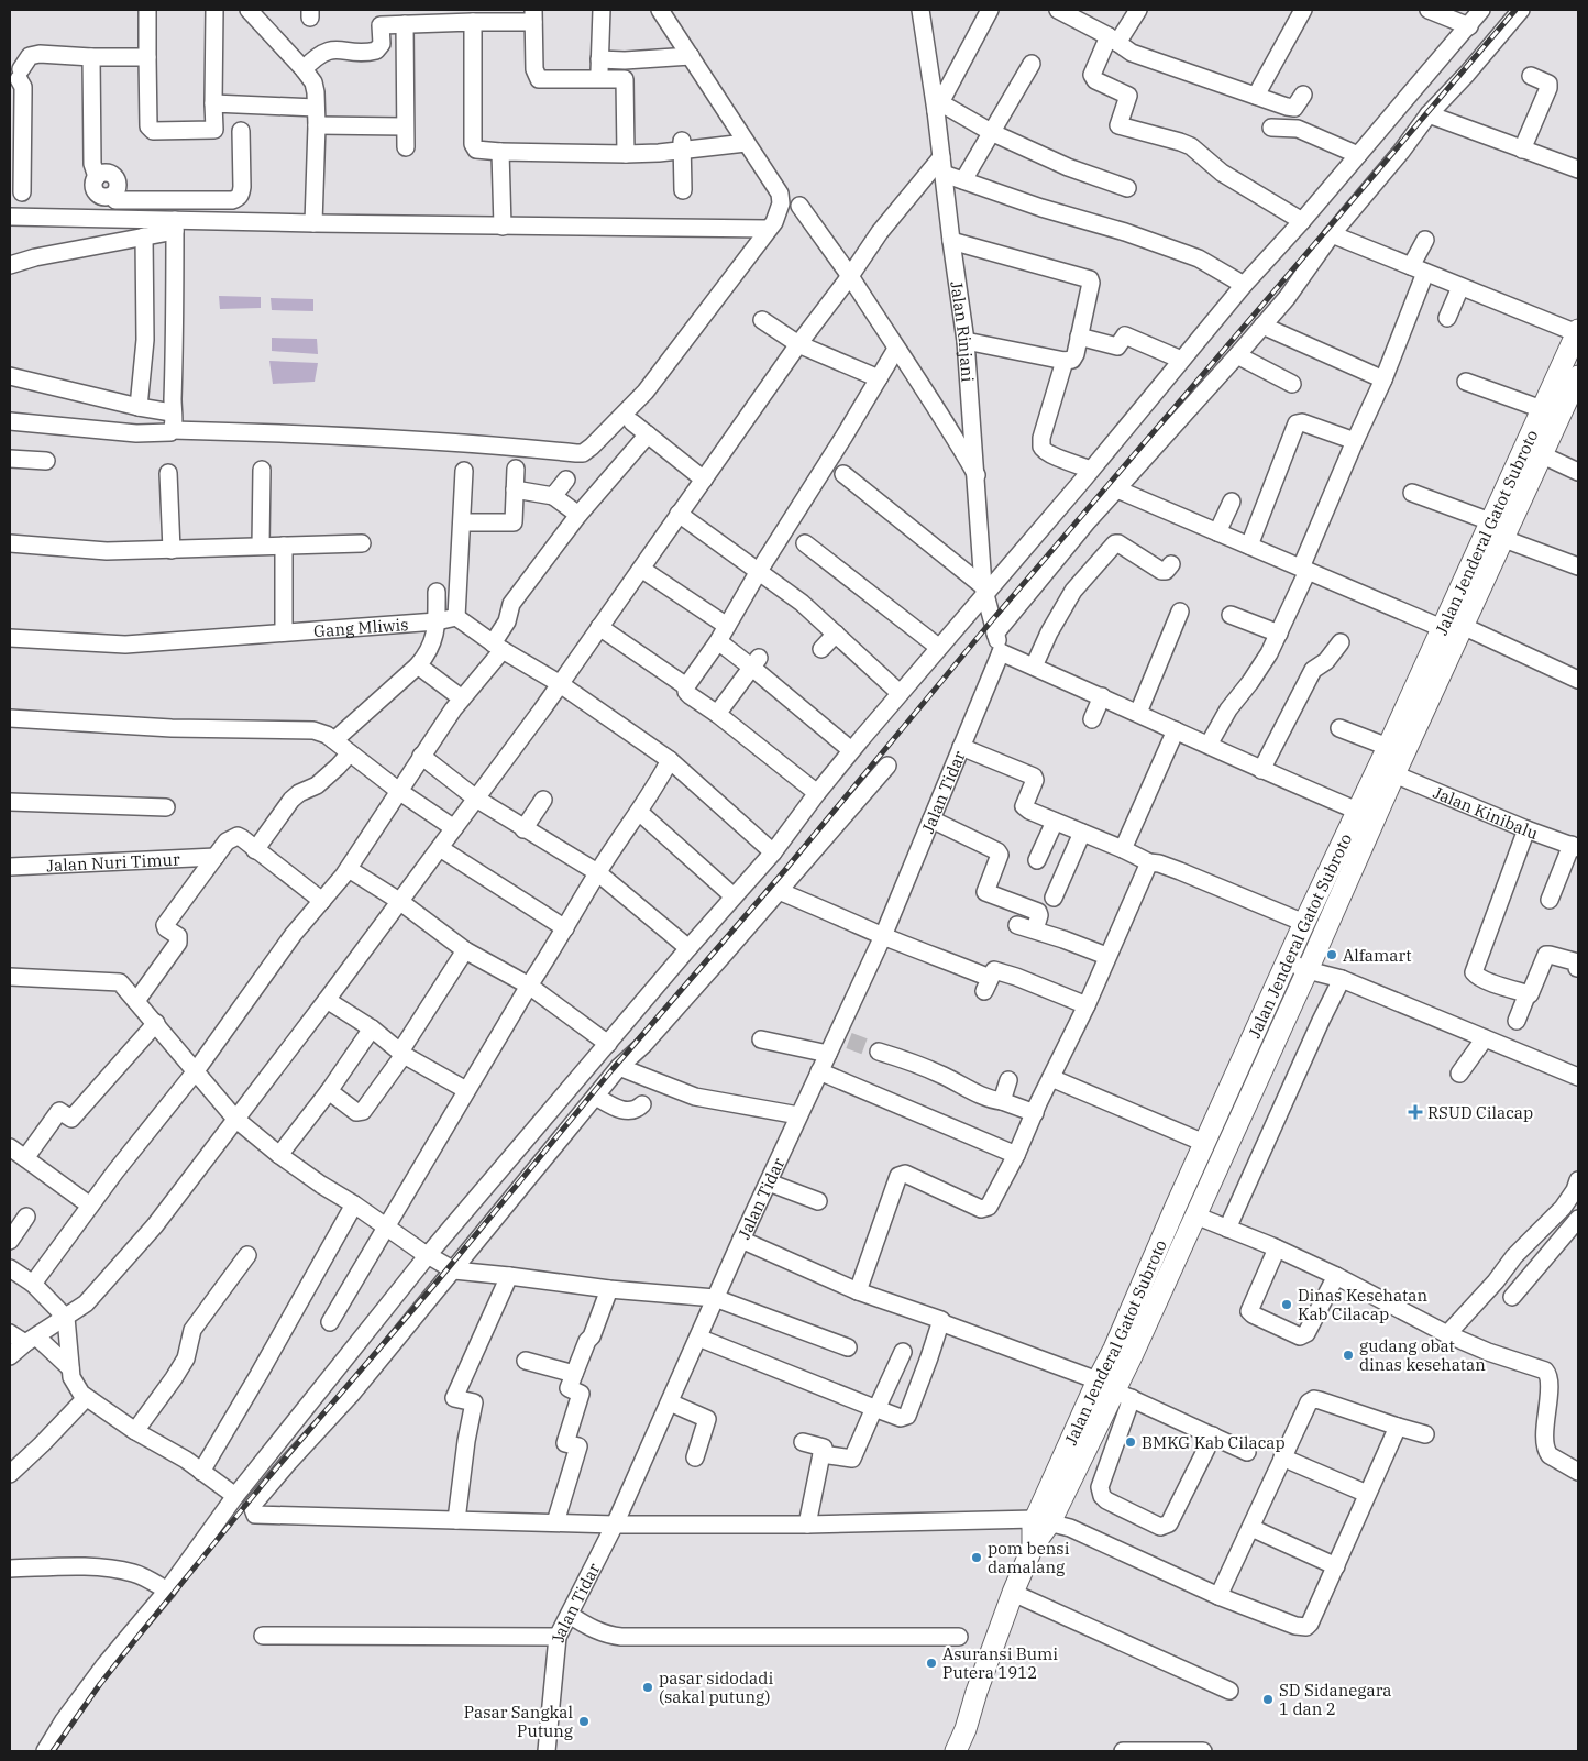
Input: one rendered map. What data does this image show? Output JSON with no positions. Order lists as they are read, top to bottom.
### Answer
{
  "streets": {
    "main road": ["Jalan Jenderal Gatot Subroto"],
    "street": [
      "Jalan Rinjani",
      "Gang Mliwis",
      "Jalan Tidar",
      "Jalan Kinibalu",
      "Jalan Nuri Timur"
    ]
  },
  "crossings": [
    ["Jalan Rinjani", "Jalan Tidar"],
    ["Jalan Jenderal Gatot Subroto", "Jalan Kinibalu"]
  ],
  "places": {
    "other": [
      "Alfamart",
      "Dinas Kesehatan Kab Cilacap",
      "gudang obat dinas kesehatan",
      "BMKG Kab Cilacap",
      "pom bensi damalang",
      "Asuransi Bumi Putera 1912",
      "pasar sidodadi (sakal putung)",
      "SD Sidanegara 1 dan 2",
      "Pasar Sangkal Putung"
    ],
    "health": ["RSUD Cilacap"]
  }
}
